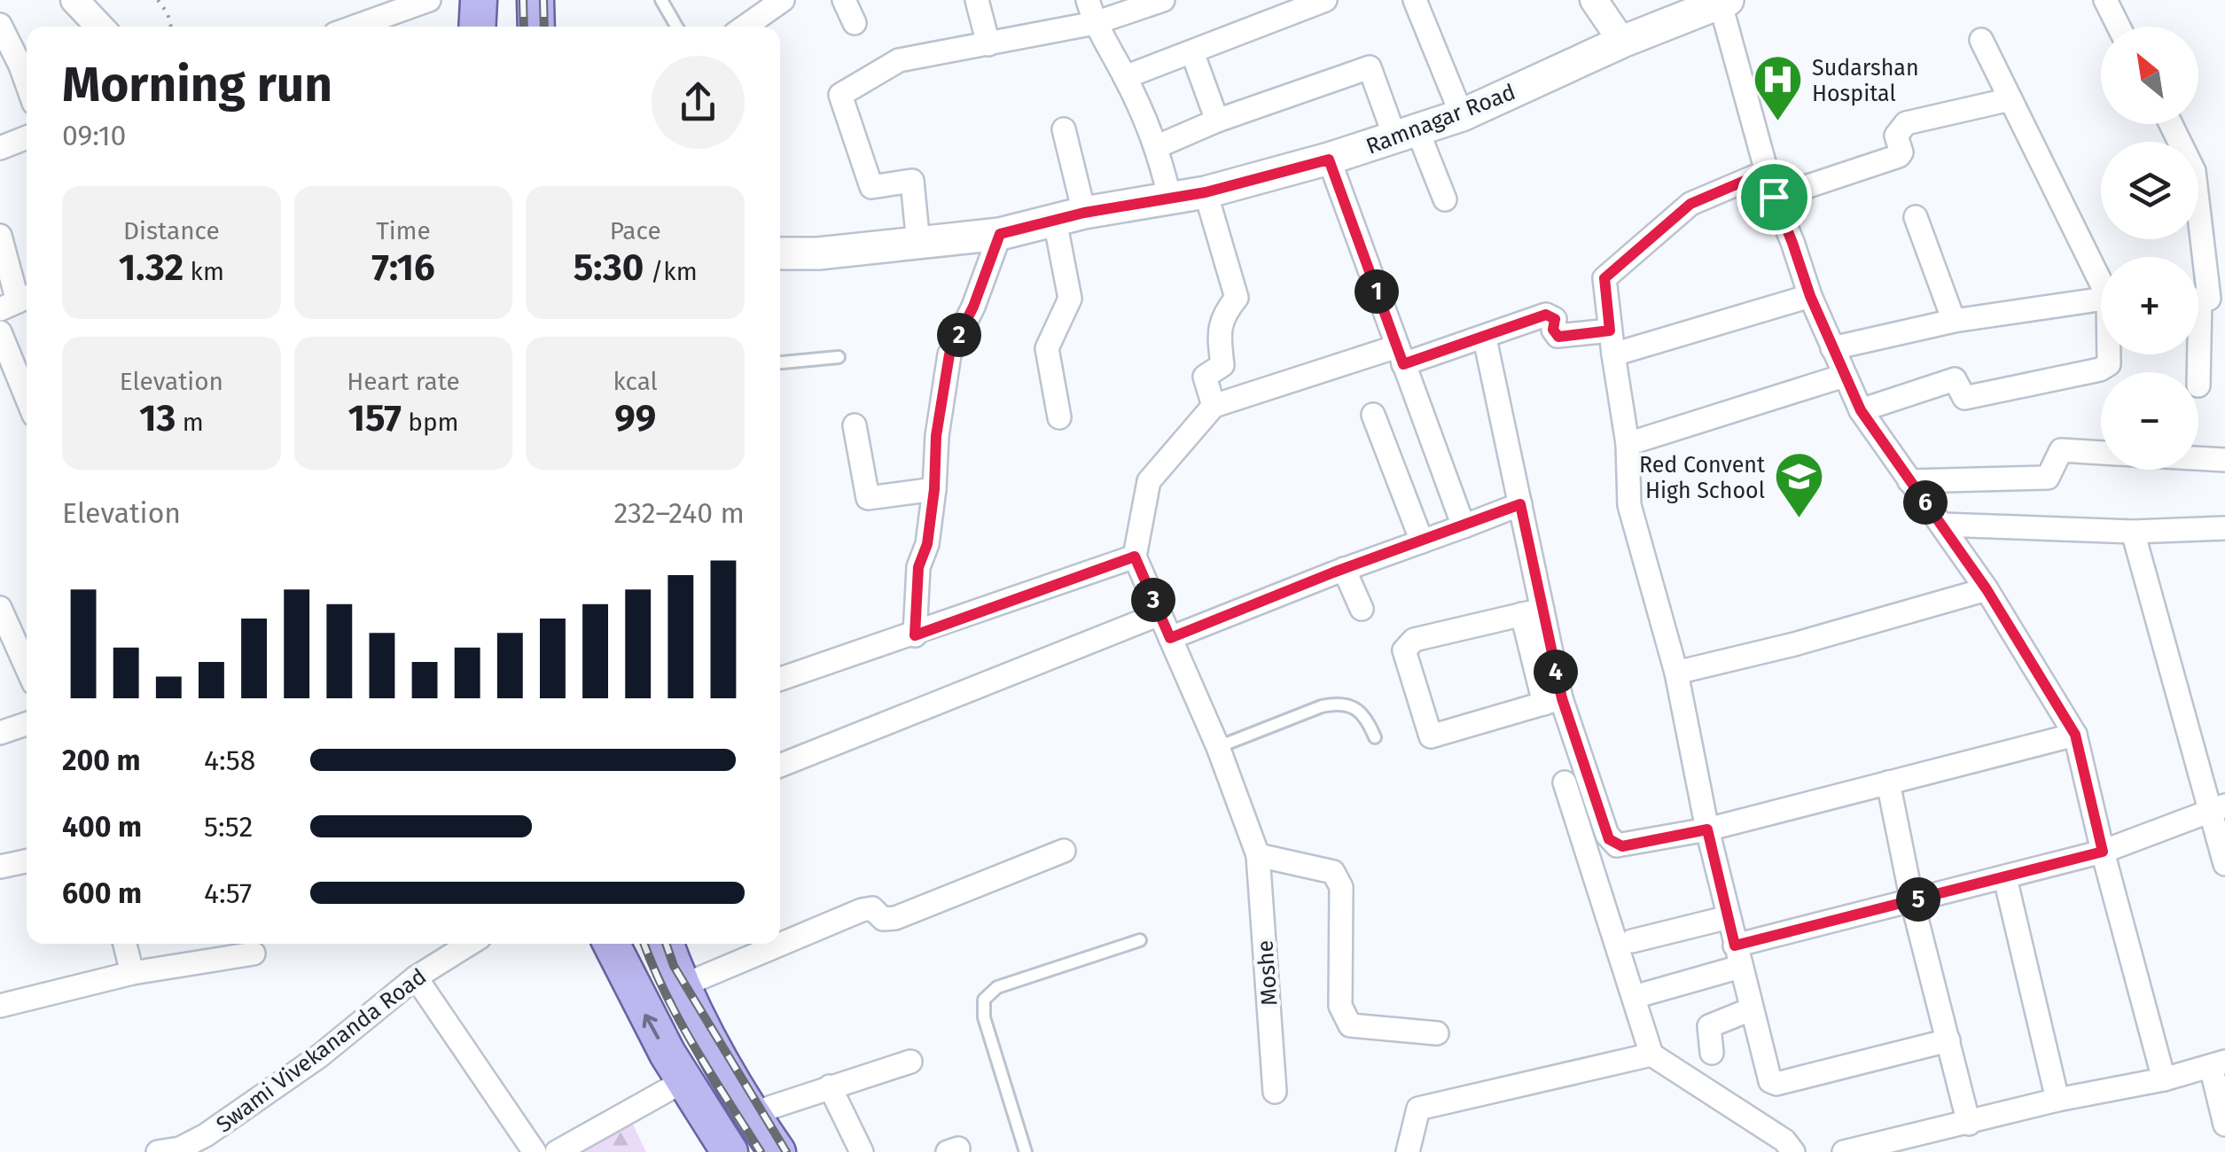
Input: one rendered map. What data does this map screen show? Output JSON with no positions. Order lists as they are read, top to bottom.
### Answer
{
  "streets": {
    "main road": ["Ramnagar Road"],
    "street": ["Moshe", "Swami Vivekananda Road"]
  },
  "places": {
    "hospital": ["Sudarshan Hospital"],
    "school or university": ["Red Convent High School"]
  },
  "north": "top left",
  "page": {
    "map_buttons": ["+", "−"],
    "heading": ["Morning run", "09:10"],
    "stats": [
      ["Distance", "1.32 km"],
      ["Time", "7:16"],
      ["Pace", "5:30 /km"],
      ["Elevation", "13 m"],
      ["Heart rate", "157 bpm"],
      ["kcal", "99"]
    ],
    "pins": [
      "1",
      "2",
      "6",
      "3",
      "4",
      "5"
    ],
    "chart": ["Elevation", "232–240 m"],
    "list": [
      {
        "name": "200 m",
        "note": "4:58"
      },
      {
        "name": "400 m",
        "note": "5:52"
      },
      {
        "name": "600 m",
        "note": "4:57"
      }
    ]
  }
}
